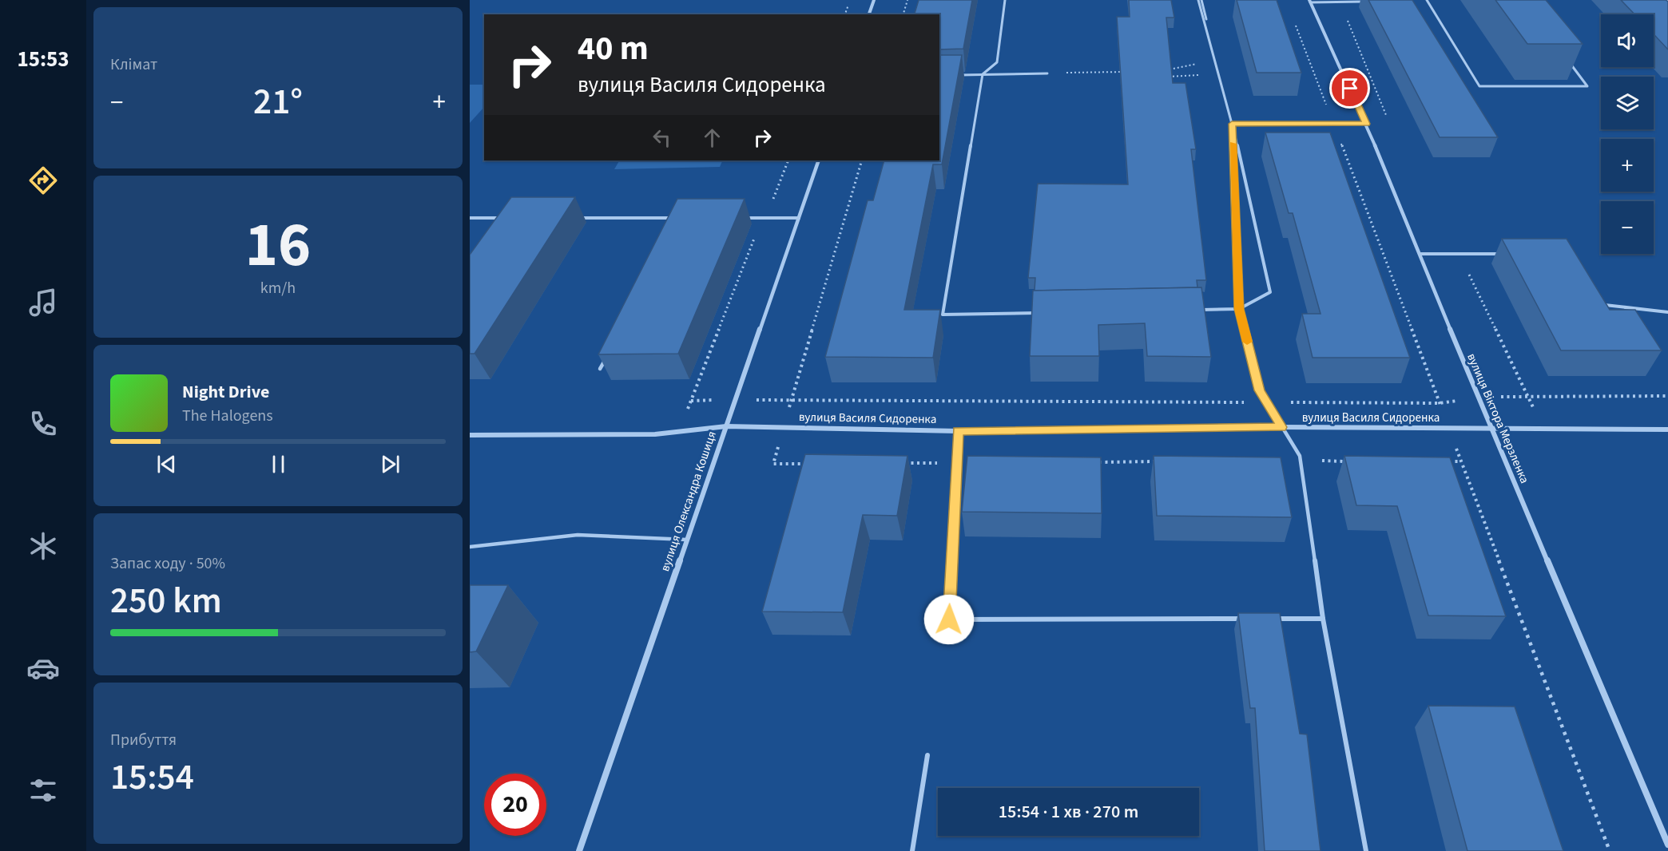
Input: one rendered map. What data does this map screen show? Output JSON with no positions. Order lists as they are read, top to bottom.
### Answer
{
  "streets": {
    "street": ["вулиця Василя Сидоренка", "вулиця Віктора Мерзленка", "вулиця Олександра Кошиця"]
  },
  "crossings": [
    ["вулиця Василя Сидоренка", "вулиця Віктора Мерзленка"],
    ["вулиця Василя Сидоренка", "вулиця Олександра Кошиця"]
  ],
  "page": {
    "tabs": "15:53",
    "tile": [
      "Клімат",
      ["16", "km/h"],
      ["Запас ходу · 50%", "250 km"],
      ["Прибуття", "15:54"]
    ],
    "map_buttons": ["+", "−"],
    "turn": ["40 m", "вулиця Василя Сидоренка"],
    "heat": ["−", "21°", "+"],
    "song": ["Night Drive", "The Halogens"],
    "limit": "20",
    "trip": "15:54 · 1 хв · 270 m"
  }
}
